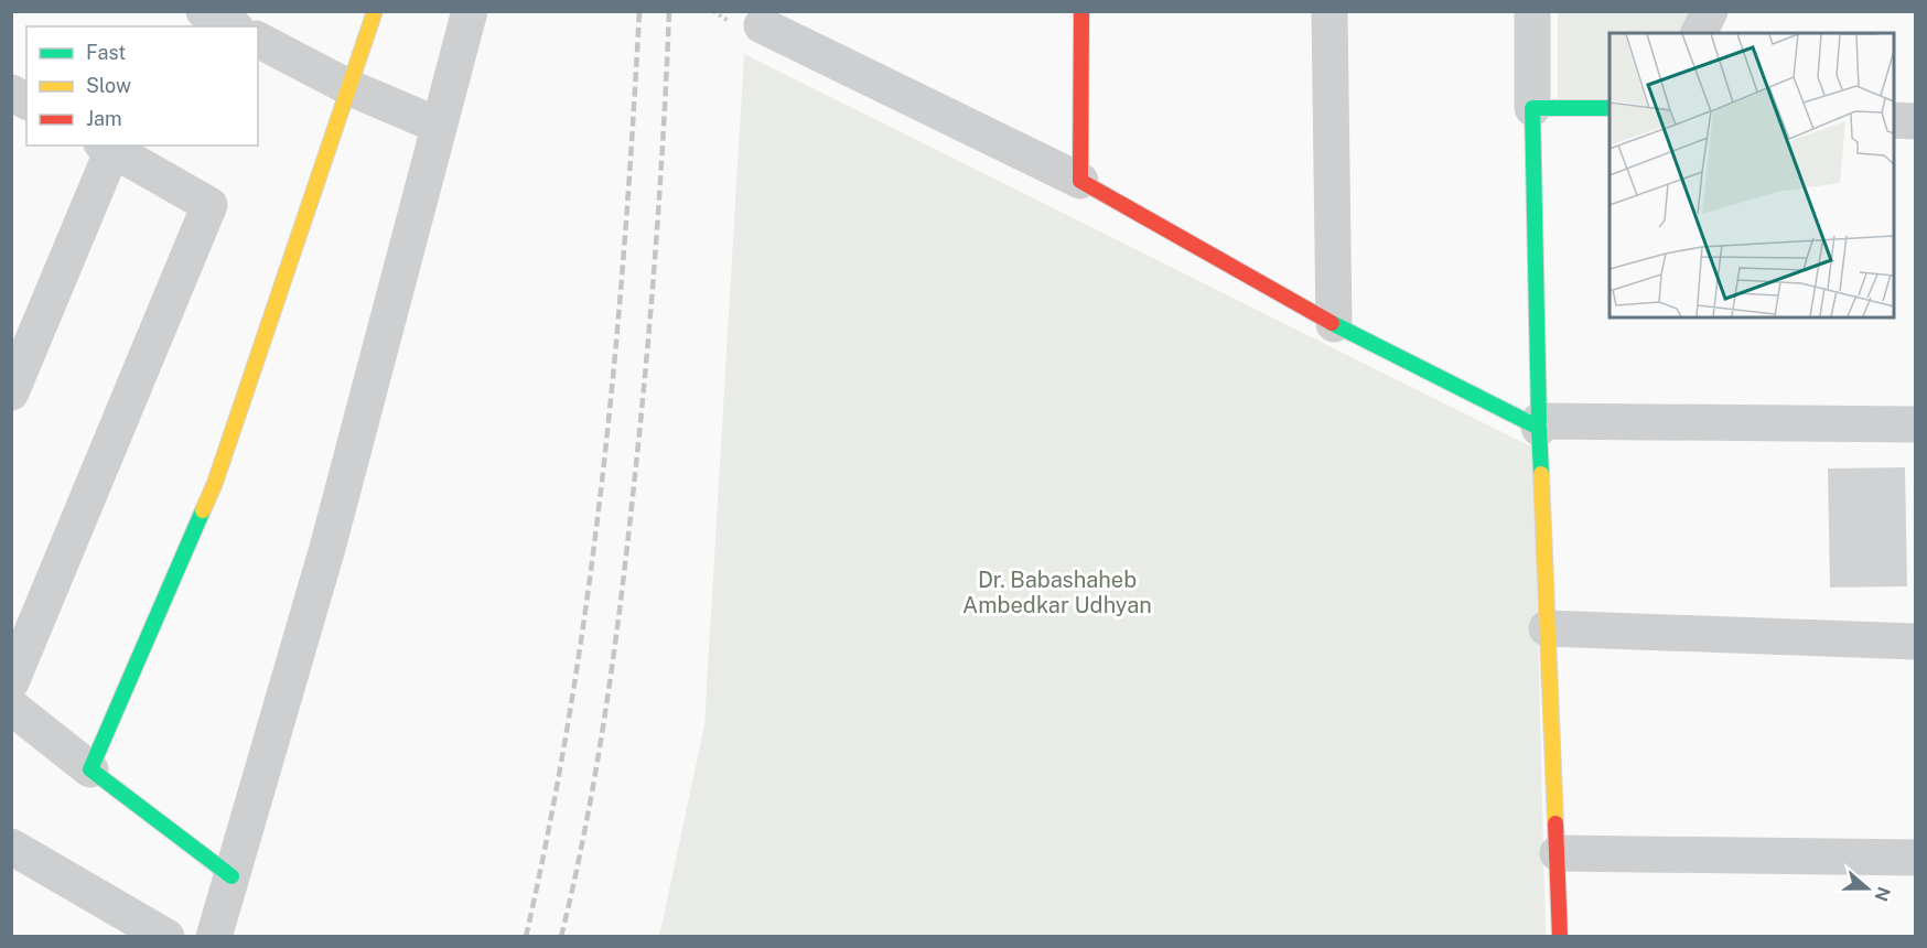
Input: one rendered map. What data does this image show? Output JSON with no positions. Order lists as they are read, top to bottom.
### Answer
{
  "parks": ["Dr. Babashaheb Ambedkar Udhyan"],
  "legend": ["Fast", "Slow", "Jam"],
  "north": "right"
}
